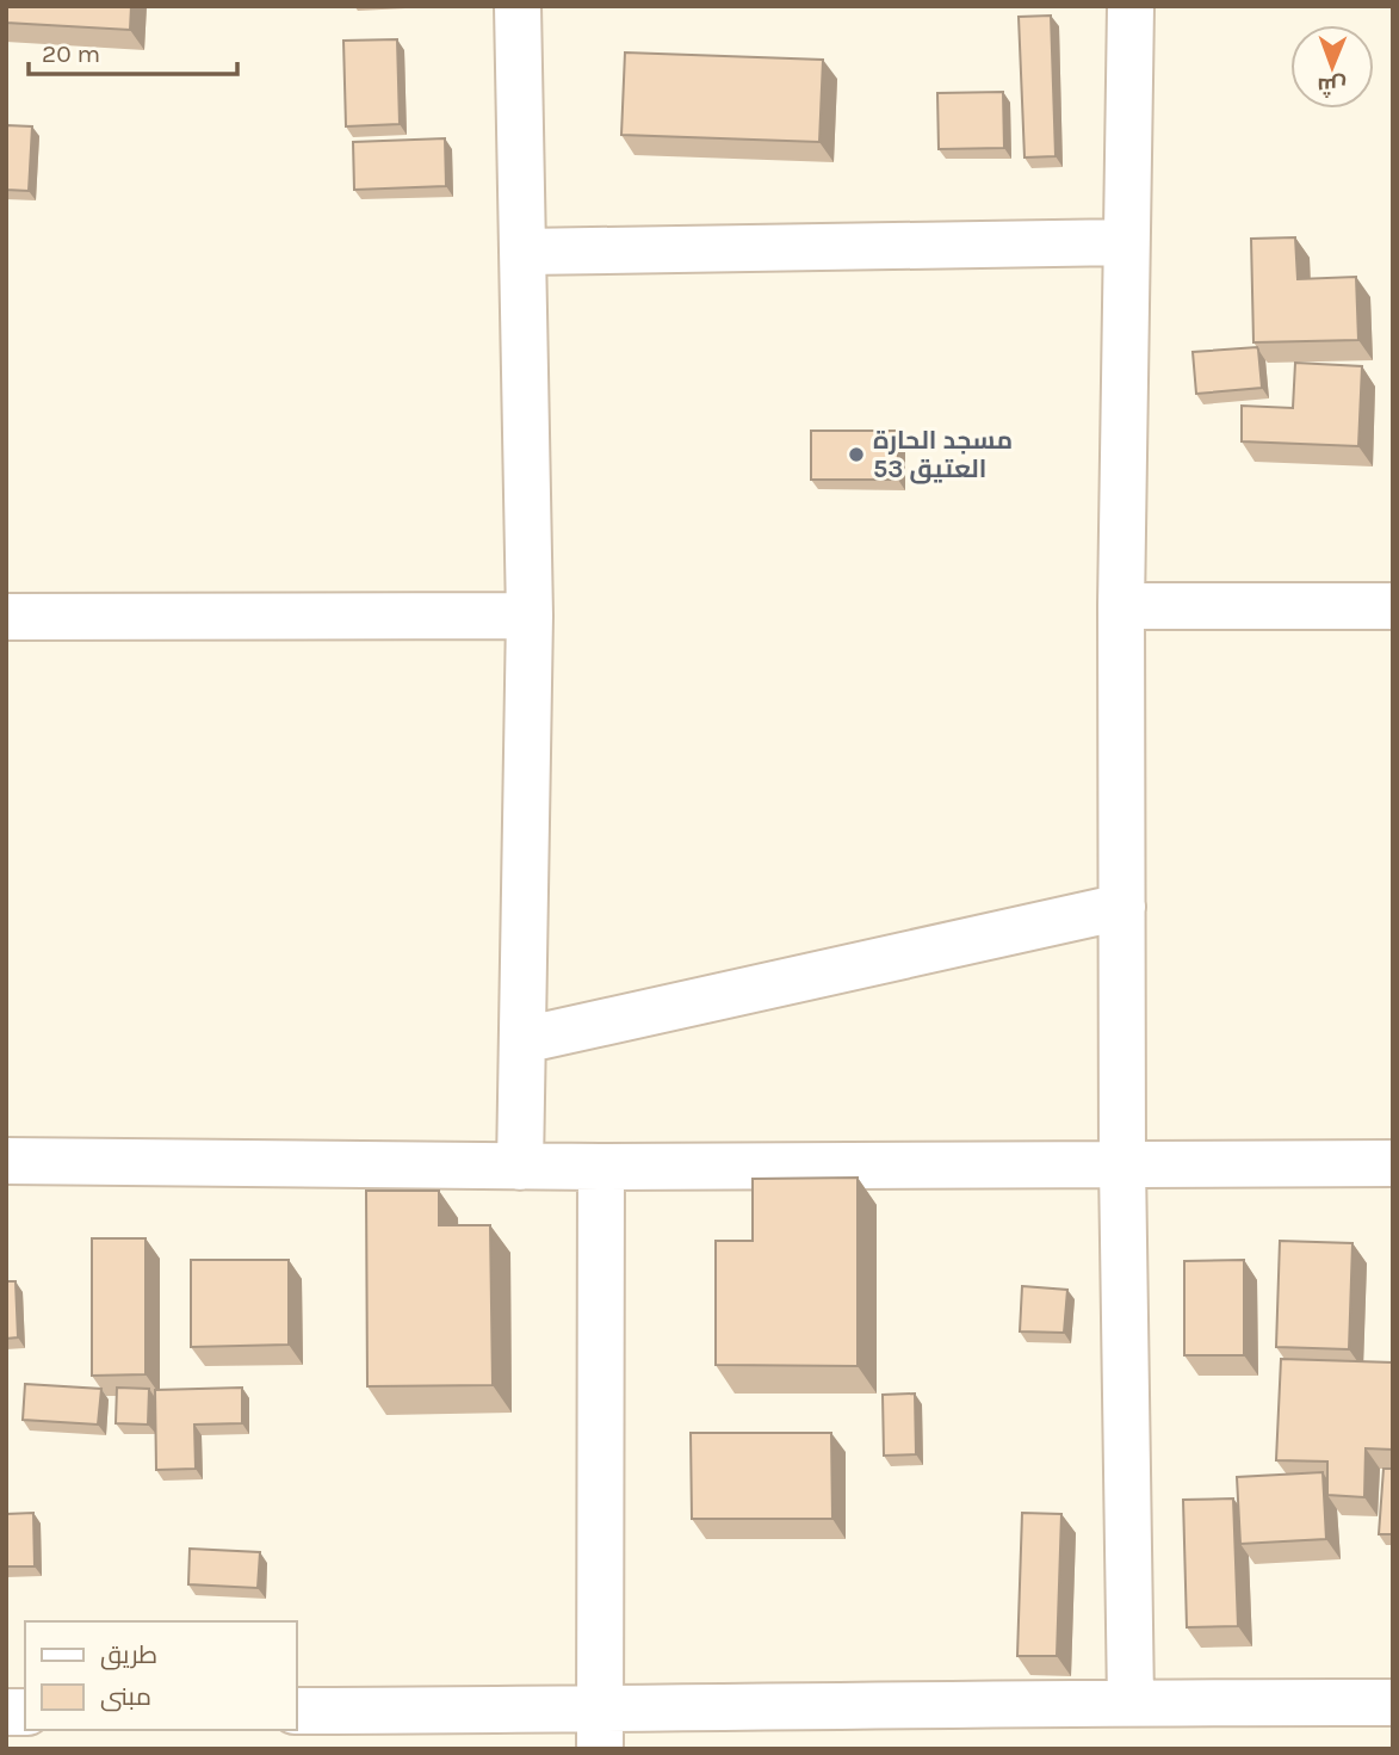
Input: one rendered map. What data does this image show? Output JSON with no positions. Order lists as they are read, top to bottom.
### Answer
{
  "places": ["مسجد الحارة 53 العتيق"],
  "legend": ["طريق", "مبنى"],
  "scale_bar": "20 m",
  "north": "bottom"
}
